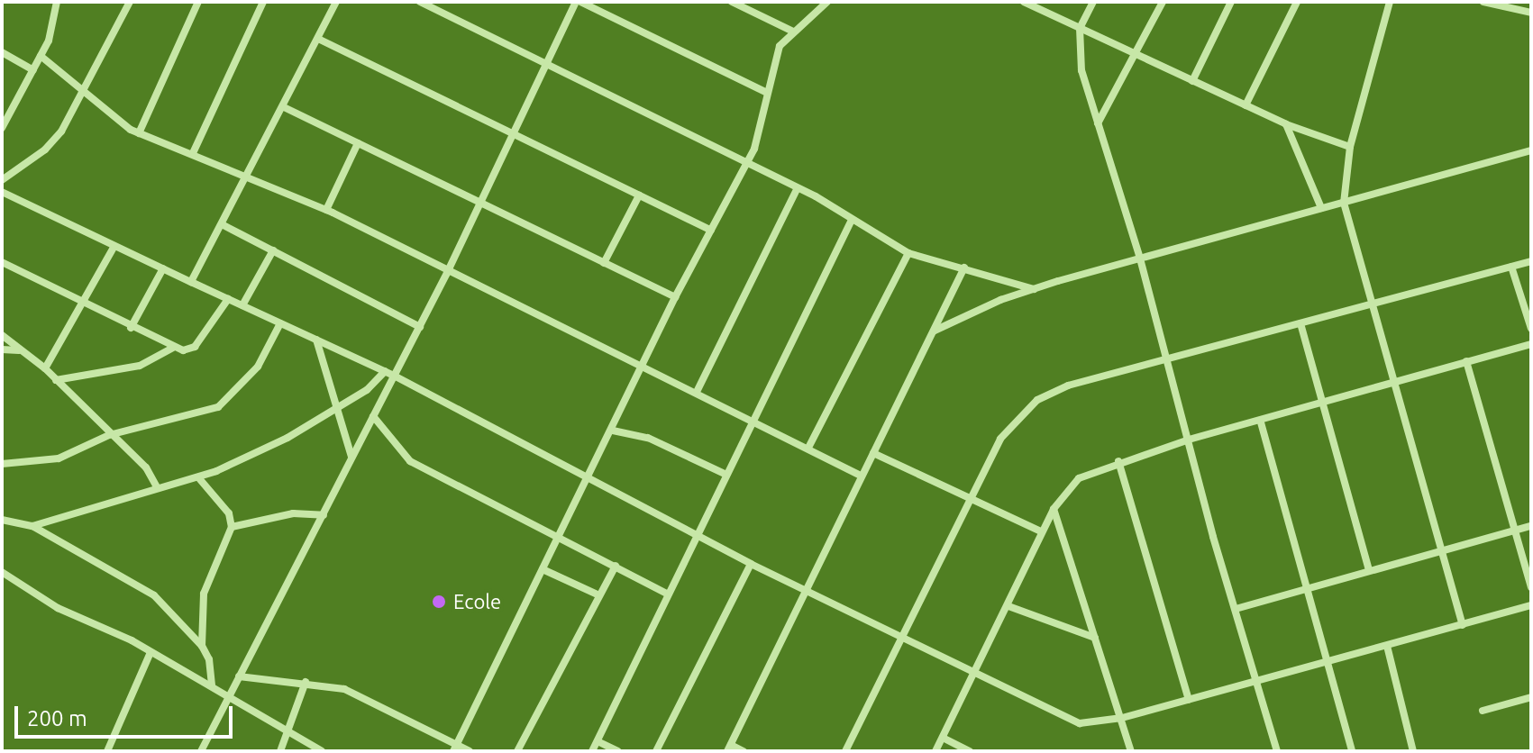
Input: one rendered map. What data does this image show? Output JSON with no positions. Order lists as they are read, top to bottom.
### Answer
{
  "places": ["Ecole"],
  "scale_bar": "200 m"
}
